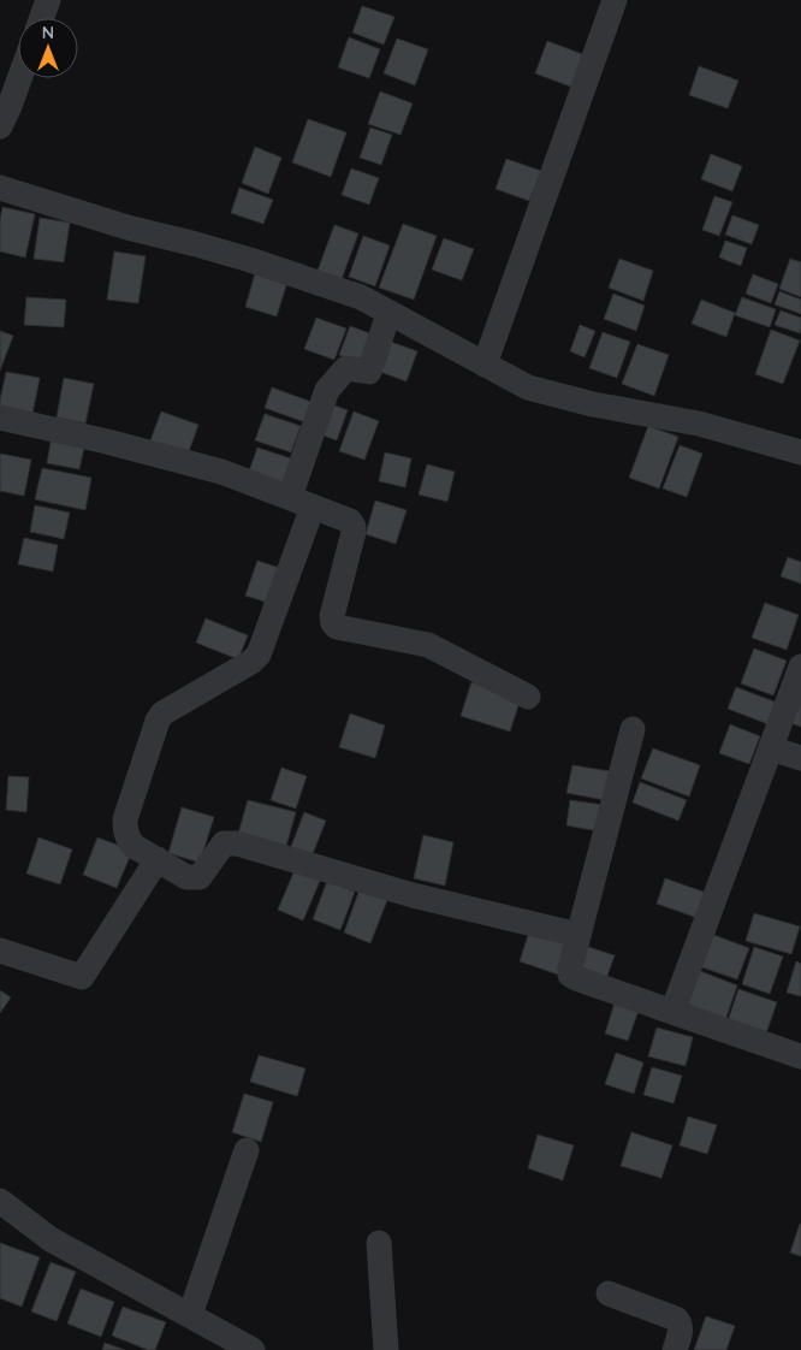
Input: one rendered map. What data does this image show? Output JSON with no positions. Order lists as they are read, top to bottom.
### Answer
{
  "north": "top"
}
